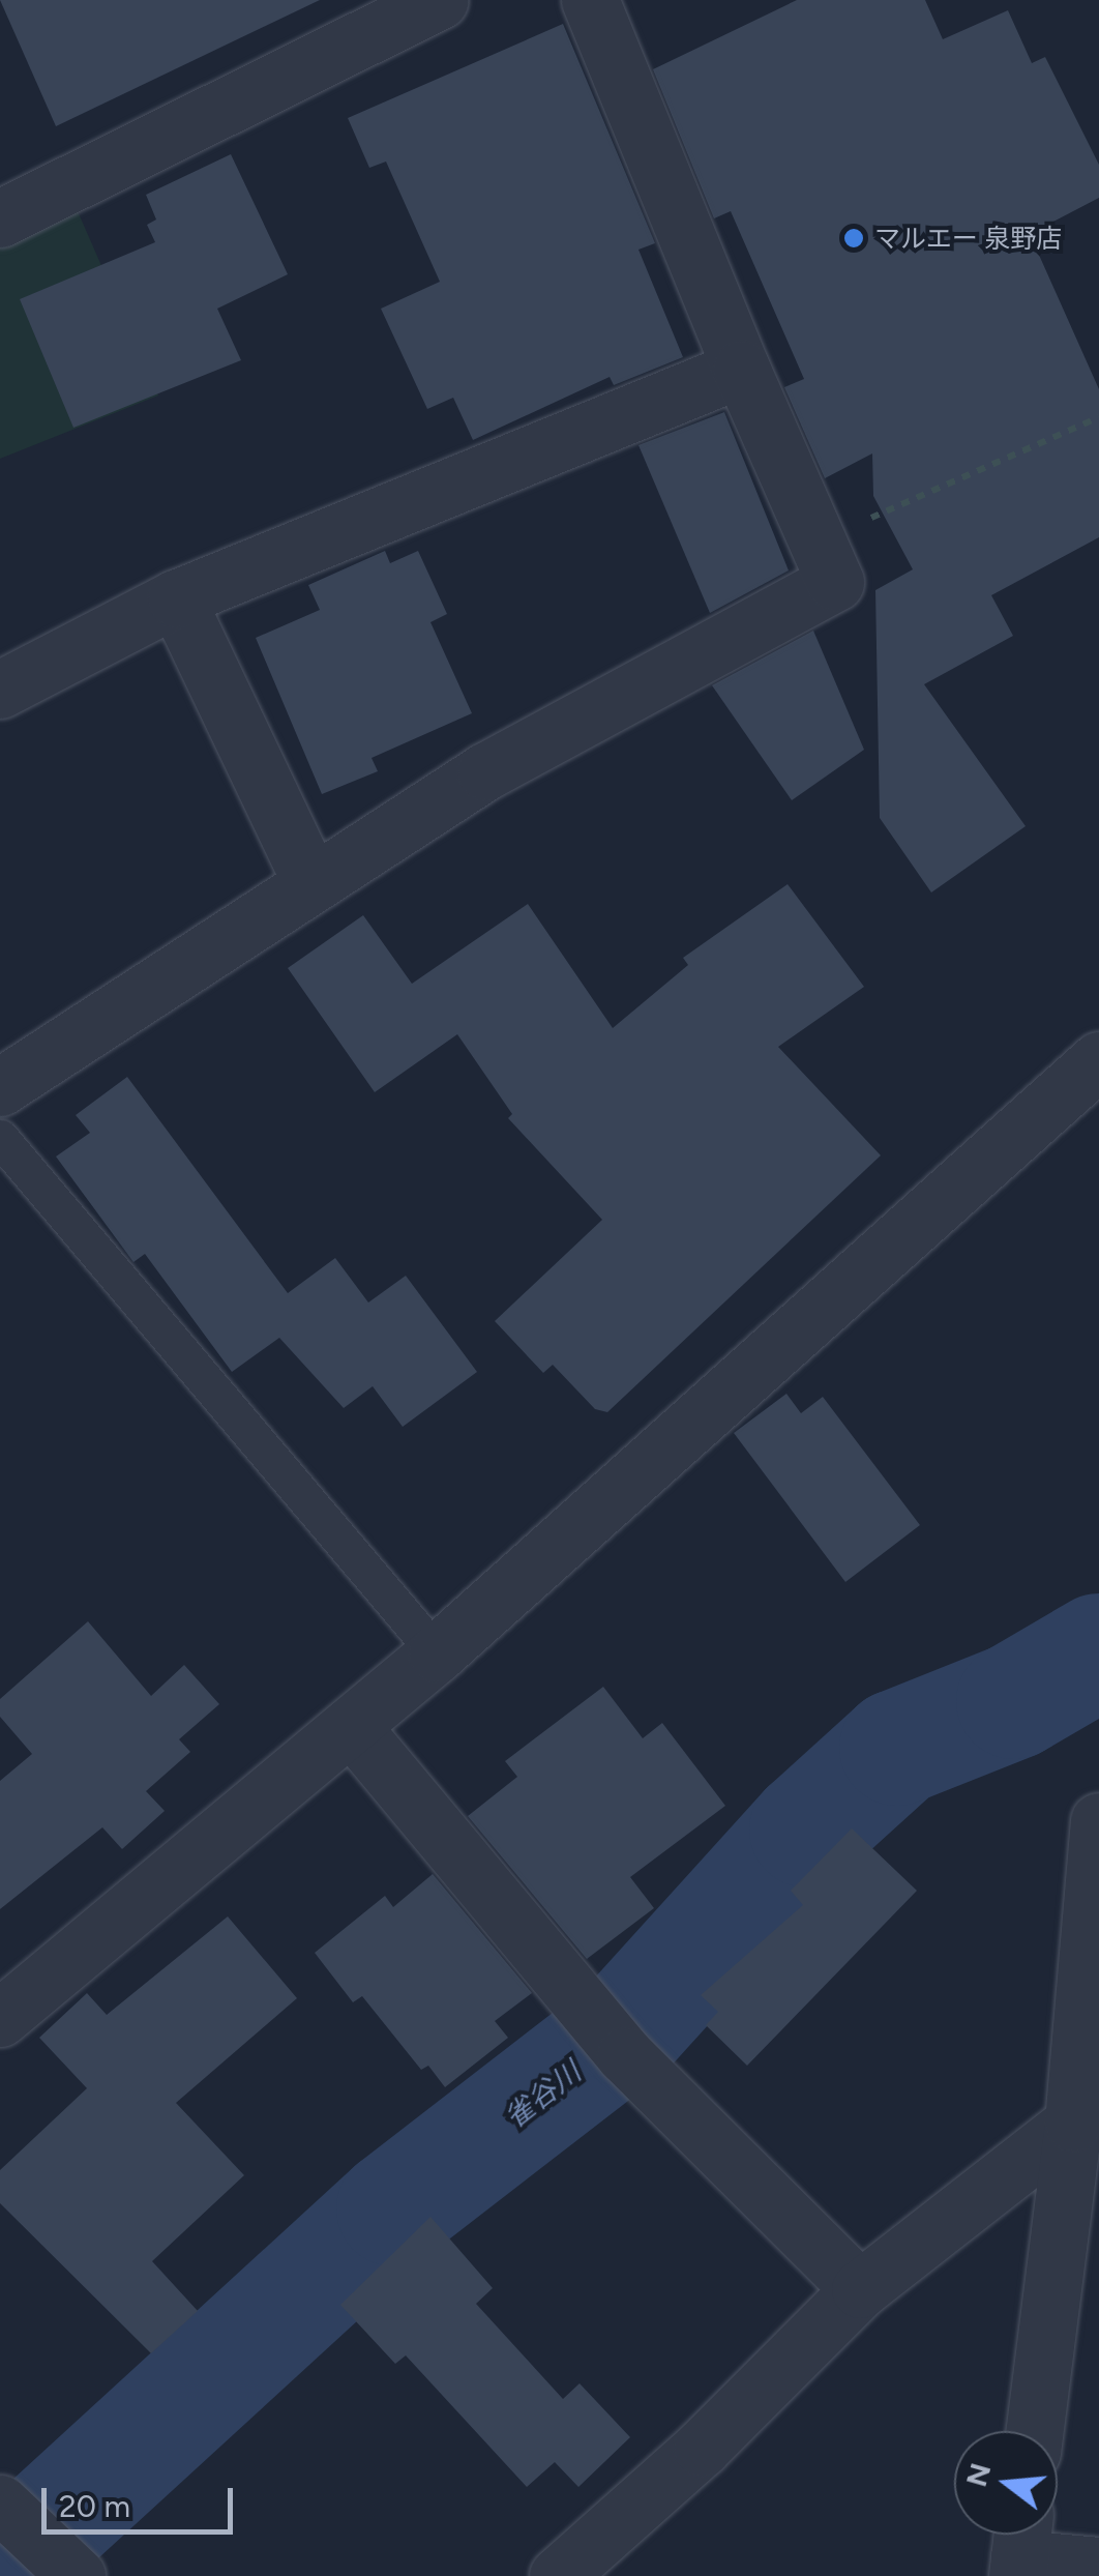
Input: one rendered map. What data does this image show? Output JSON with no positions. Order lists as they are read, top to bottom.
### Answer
{
  "water": ["雀谷川"],
  "places": ["マルエー 泉野店"],
  "scale_bar": "20 m",
  "north": "left"
}
